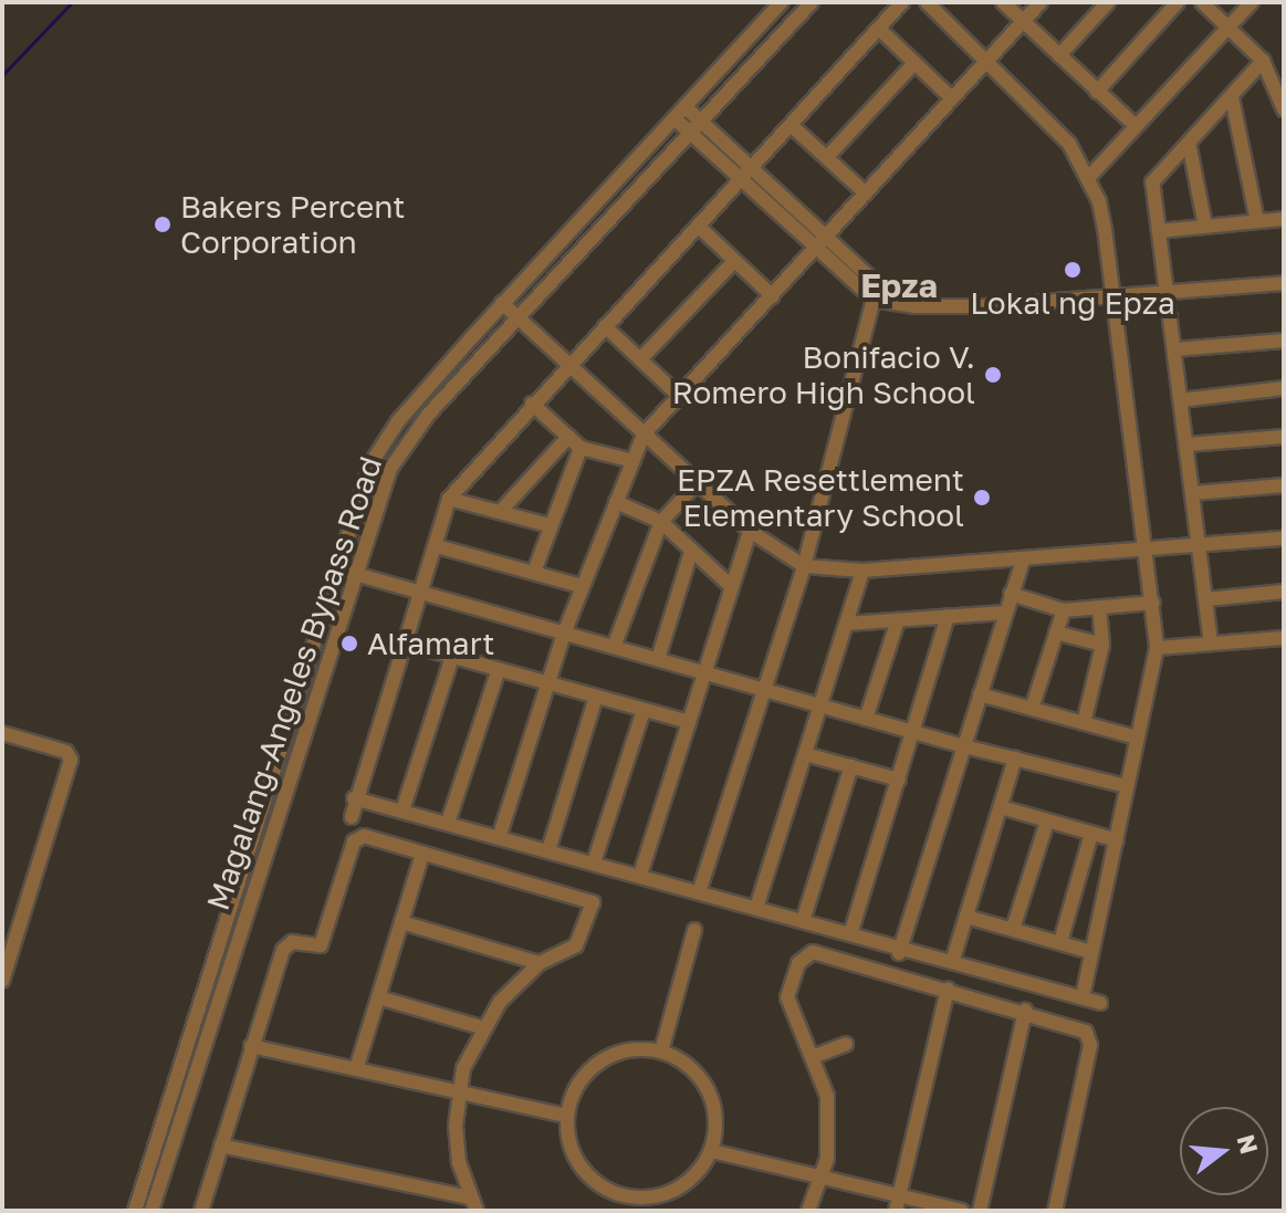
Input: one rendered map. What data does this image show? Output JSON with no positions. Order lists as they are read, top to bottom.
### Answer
{
  "streets": {
    "street": ["Magalang-Angeles Bypass Road"]
  },
  "districts": ["Epza"],
  "places": [
    "Bakers Percent Corporation",
    "Lokal ng Epza",
    "Bonifacio V. Romero High School",
    "EPZA Resettlement Elementary School",
    "Alfamart"
  ],
  "north": "right"
}
